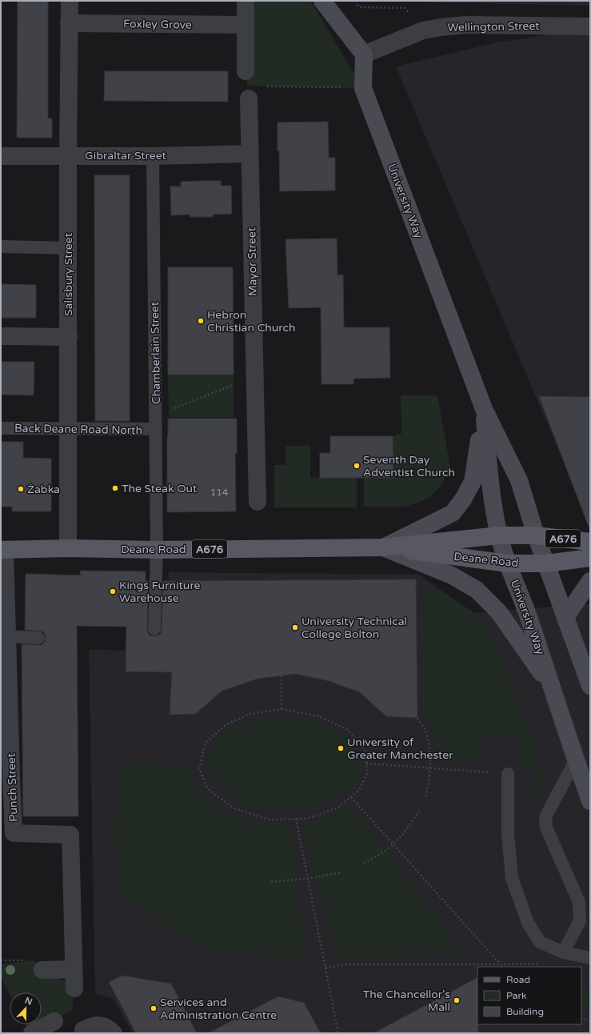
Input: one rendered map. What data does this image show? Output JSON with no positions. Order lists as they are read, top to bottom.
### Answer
{
  "streets": {
    "main road": ["University Way", "A676", "Deane Road"],
    "street": [
      "Foxley Grove",
      "Wellington Street",
      "Gibraltar Street",
      "Mayor Street",
      "Salisbury Street",
      "Punch Street"
    ],
    "lane": ["Chamberlain Street", "Back Deane Road North"]
  },
  "crossings": [
    ["Foxley Grove", "Salisbury Street"],
    ["Wellington Street", "University Way"],
    ["Gibraltar Street", "Mayor Street"],
    ["Gibraltar Street", "Salisbury Street"],
    ["Gibraltar Street", "Chamberlain Street"],
    ["University Way", "Deane Road"],
    ["Salisbury Street", "Back Deane Road North"],
    ["Salisbury Street", "Deane Road"],
    ["Chamberlain Street", "Back Deane Road North"],
    ["Chamberlain Street", "Deane Road"],
    ["Deane Road", "Punch Street"]
  ],
  "places": [
    "Hebron Christian Church",
    "Seventh Day Adventist Church",
    "The Steak Out",
    "Żabka",
    "Kings Furniture Warehouse",
    "University Technical College Bolton",
    "University of Greater Manchester",
    "The Chancellor's Mall",
    "Services and Administration Centre"
  ],
  "house_numbers": ["114"],
  "legend": ["Road", "Park", "Building"],
  "north": "top"
}
